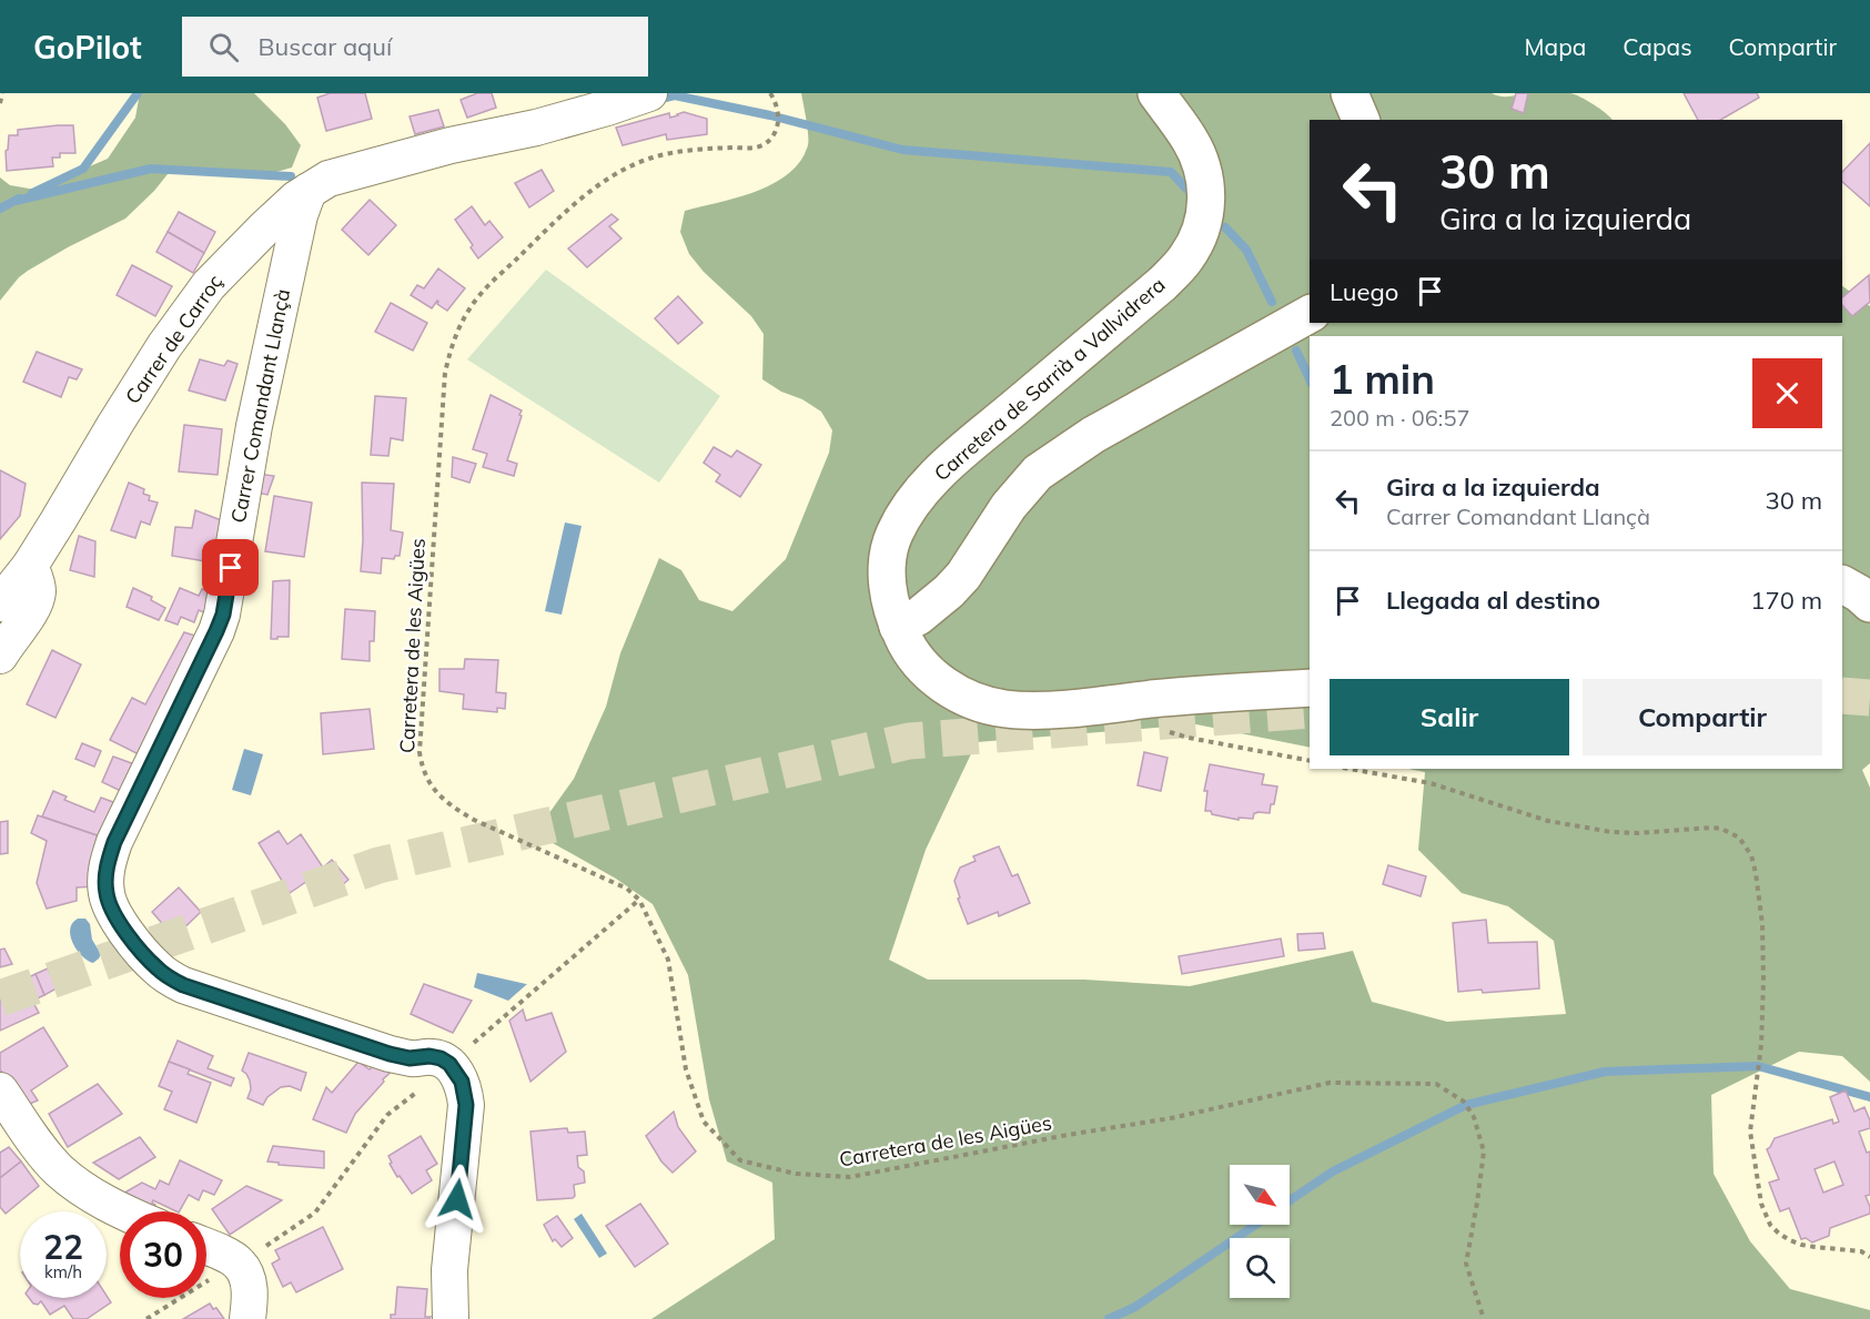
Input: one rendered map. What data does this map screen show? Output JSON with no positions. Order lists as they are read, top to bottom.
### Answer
{
  "streets": {
    "main road": ["Carretera de Sarrià a Vallvidrera"],
    "street": ["Carrer de Carroç", "Carrer Comandant Llançà"],
    "path": ["Carretera de les Aigües"]
  },
  "crossings": [
    ["Carrer de Carroç", "Carrer Comandant Llançà"]
  ],
  "north": "bottom right",
  "page": {
    "header": "GoPilot",
    "search": "Buscar aquí",
    "nav": ["Mapa", "Capas", "Compartir"],
    "turn": ["30 m", "Gira a la izquierda"],
    "then": "Luego",
    "heading": ["1 min", "200 m · 06:57"],
    "list": [
      {
        "name": "Gira a la izquierda",
        "note": "Carrer Comandant Llançà",
        "value": "30 m"
      },
      {
        "name": "Llegada al destino",
        "value": "170 m"
      }
    ],
    "buttons": ["Salir", "Compartir"],
    "speed": "22 km/h",
    "limit": "30"
  }
}
